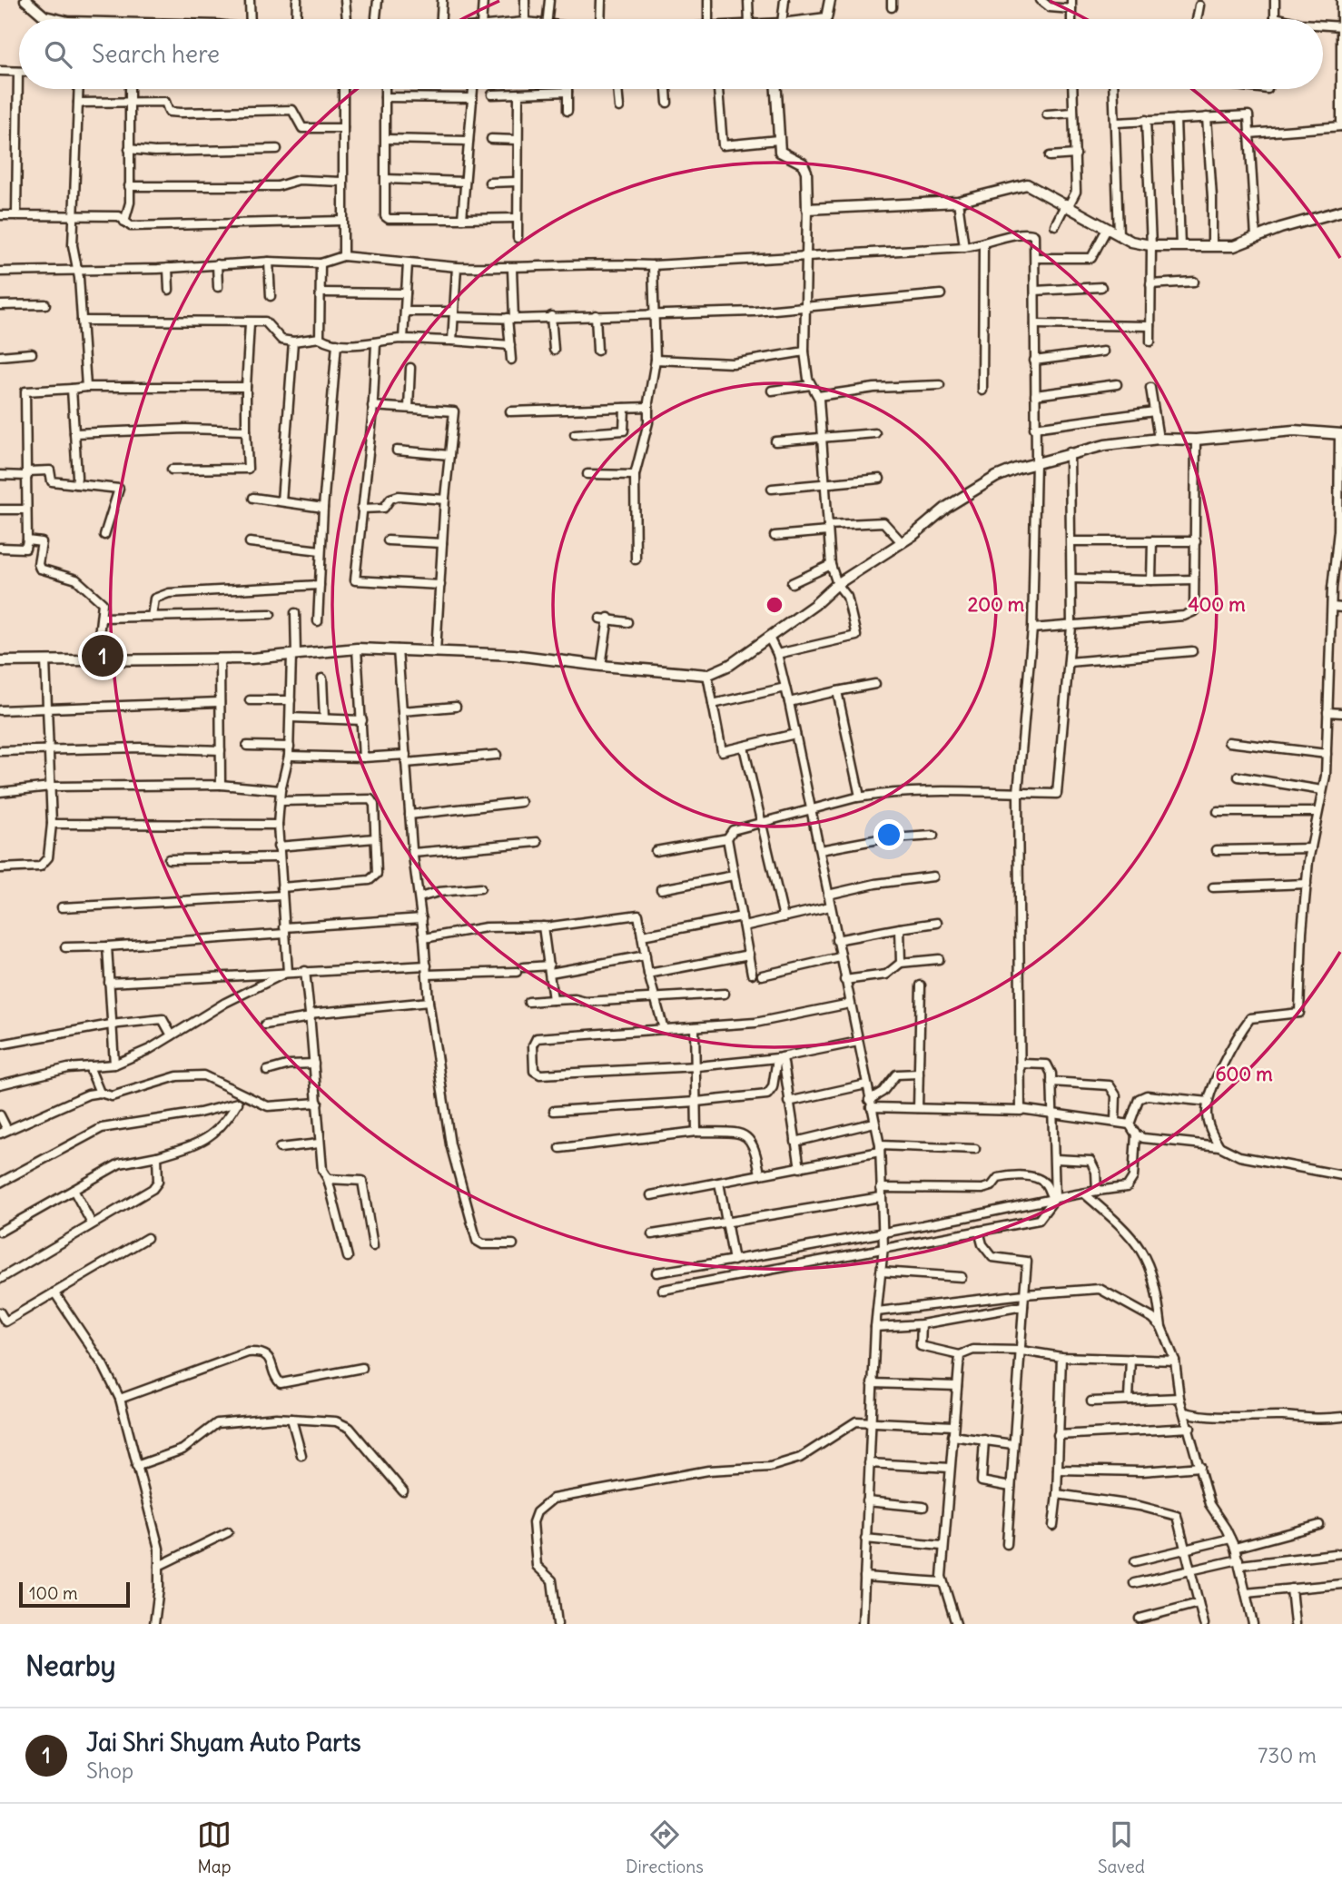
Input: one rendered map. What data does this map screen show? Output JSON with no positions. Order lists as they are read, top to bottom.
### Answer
{
  "scale_bar": "100 m",
  "page": {
    "search": "Search here",
    "pins": "1",
    "scale": "100 m",
    "heading": "Nearby",
    "list": [
      {
        "mark": "1",
        "name": "Jai Shri Shyam Auto Parts",
        "note": "Shop",
        "value": "730 m"
      }
    ],
    "nav": ["Map", "Directions", "Saved"]
  },
  "rings": ["200 m", "400 m", "600 m"]
}
